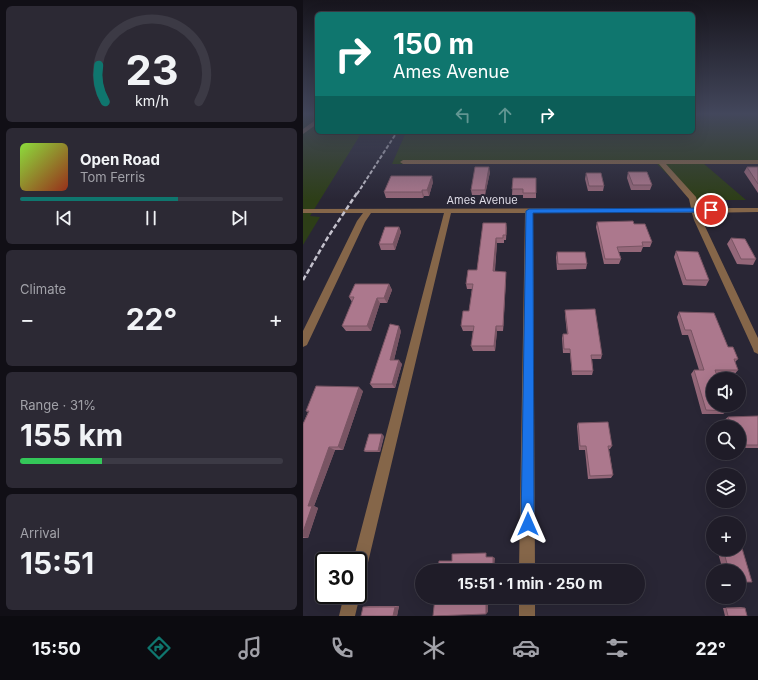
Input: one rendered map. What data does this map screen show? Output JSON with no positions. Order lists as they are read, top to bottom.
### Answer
{
  "streets": {
    "street": ["Ames Avenue"]
  },
  "page": {
    "turn": ["150 m", "Ames Avenue"],
    "song": ["Open Road", "Tom Ferris"],
    "tile": [
      "Climate",
      ["Range · 31%", "155 km"],
      ["Arrival", "15:51"]
    ],
    "heat": ["−", "22°", "+"],
    "map_buttons": ["+", "−"],
    "limit": "30",
    "trip": "15:51 · 1 min · 250 m",
    "tabs": ["15:50", "22°"],
    "gauge": ["23", "km/h"]
  }
}
